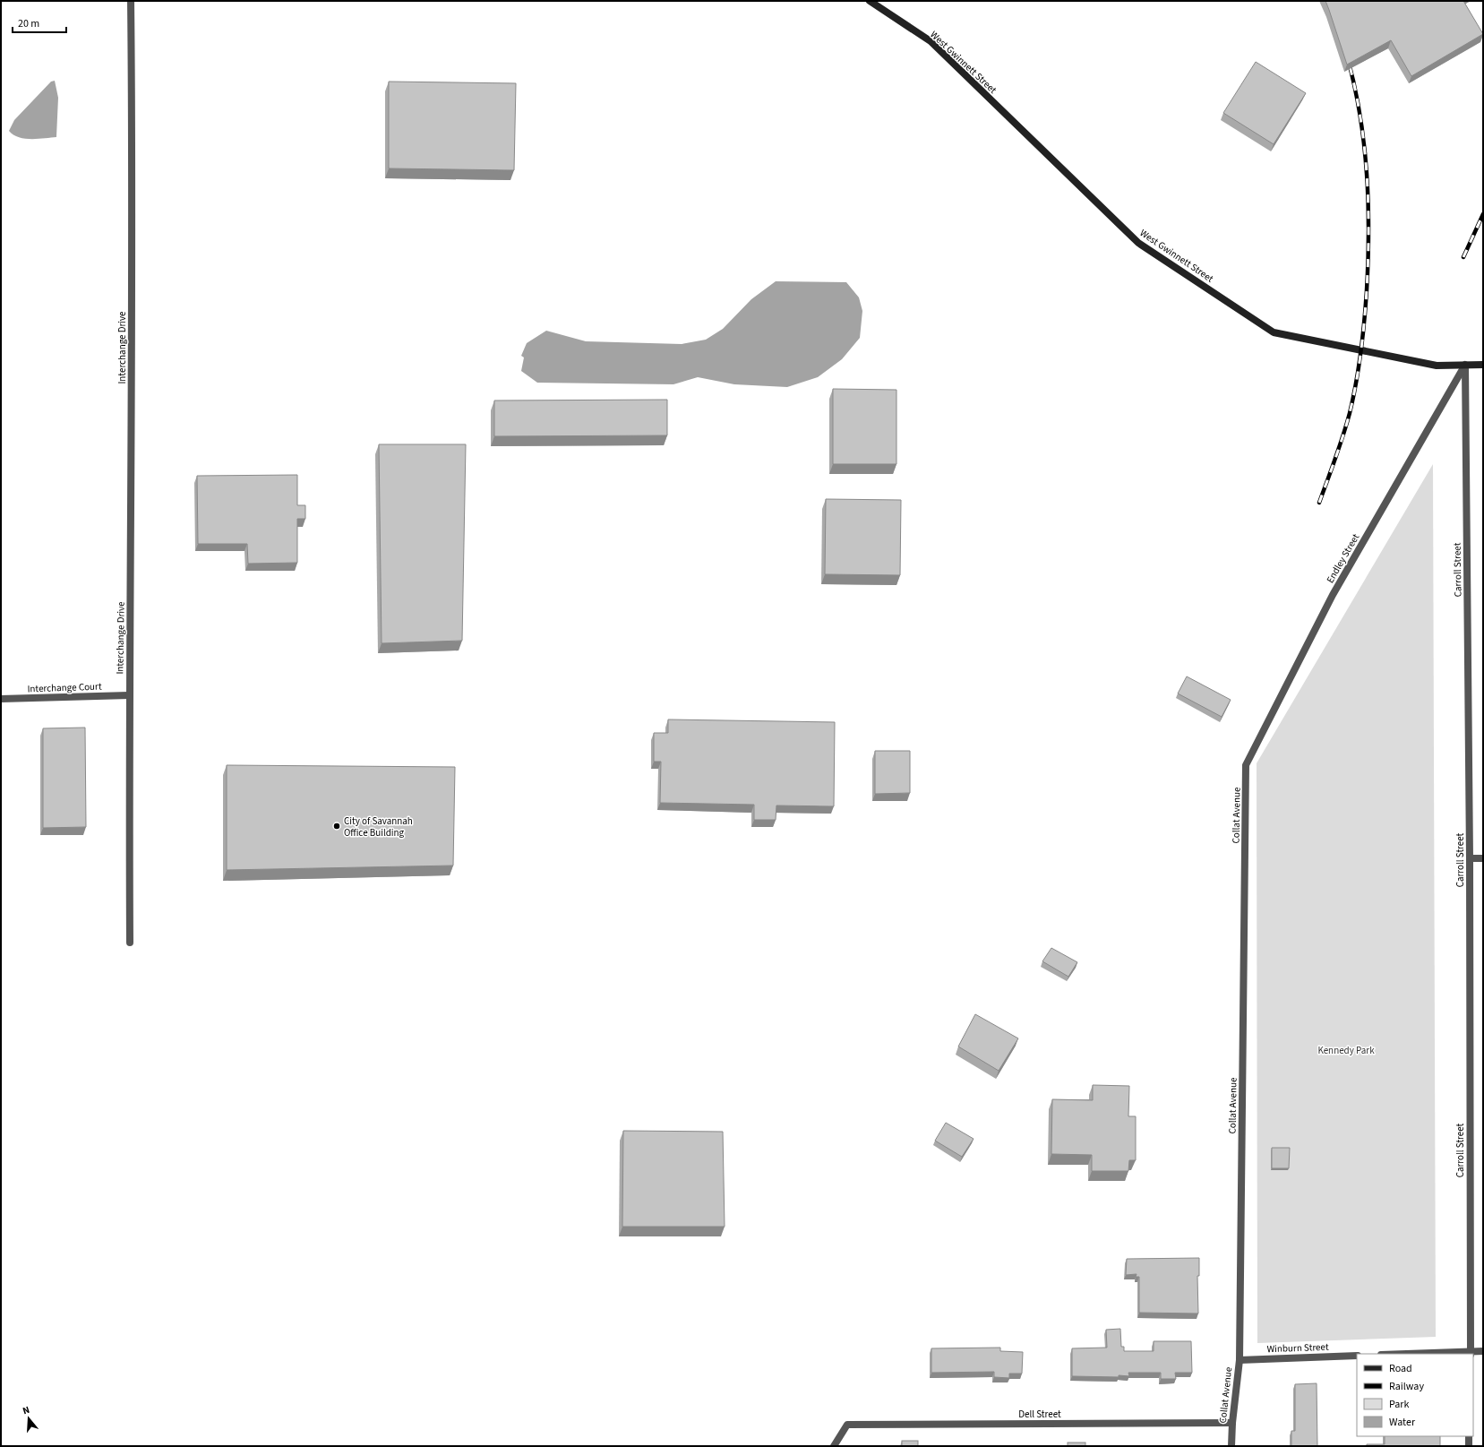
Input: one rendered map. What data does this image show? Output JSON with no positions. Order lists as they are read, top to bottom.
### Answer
{
  "streets": {
    "main road": ["West Gwinnett Street"],
    "street": [
      "Interchange Drive",
      "Endley Street",
      "Carroll Street",
      "Interchange Court",
      "Collat Avenue",
      "Winburn Street",
      "Dell Street"
    ]
  },
  "crossings": [
    ["West Gwinnett Street", "Endley Street"],
    ["West Gwinnett Street", "Carroll Street"],
    ["Interchange Drive", "Interchange Court"],
    ["Endley Street", "Carroll Street"],
    ["Endley Street", "Collat Avenue"],
    ["Collat Avenue", "Winburn Street"],
    ["Collat Avenue", "Dell Street"]
  ],
  "parks": ["Kennedy Park"],
  "places": ["City of Savannah Office Building"],
  "legend": [
    "Road",
    "Railway",
    "Park",
    "Water"
  ],
  "scale_bar": "20 m",
  "north": "top"
}
